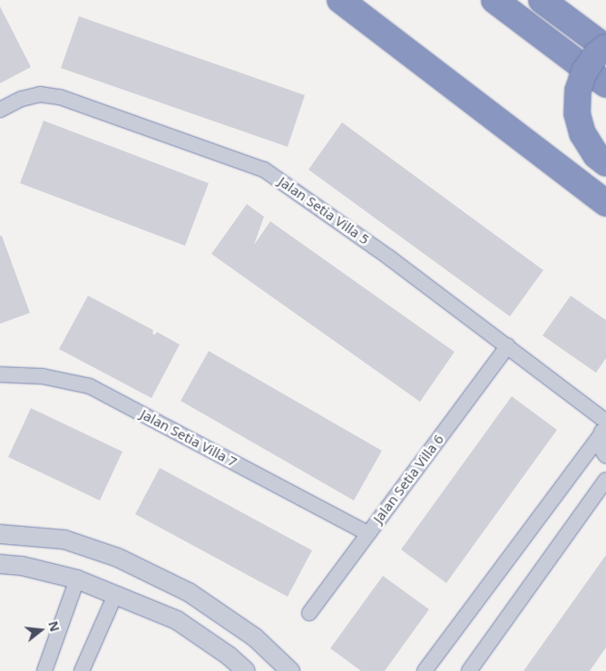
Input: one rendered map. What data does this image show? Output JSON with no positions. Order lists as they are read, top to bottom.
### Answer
{
  "streets": {
    "street": ["Jalan Setia Villa 5", "Jalan Setia Villa 7", "Jalan Setia Villa 6"]
  },
  "crossings": [
    ["Jalan Setia Villa 5", "Jalan Setia Villa 6"],
    ["Jalan Setia Villa 7", "Jalan Setia Villa 6"]
  ],
  "north": "right"
}
